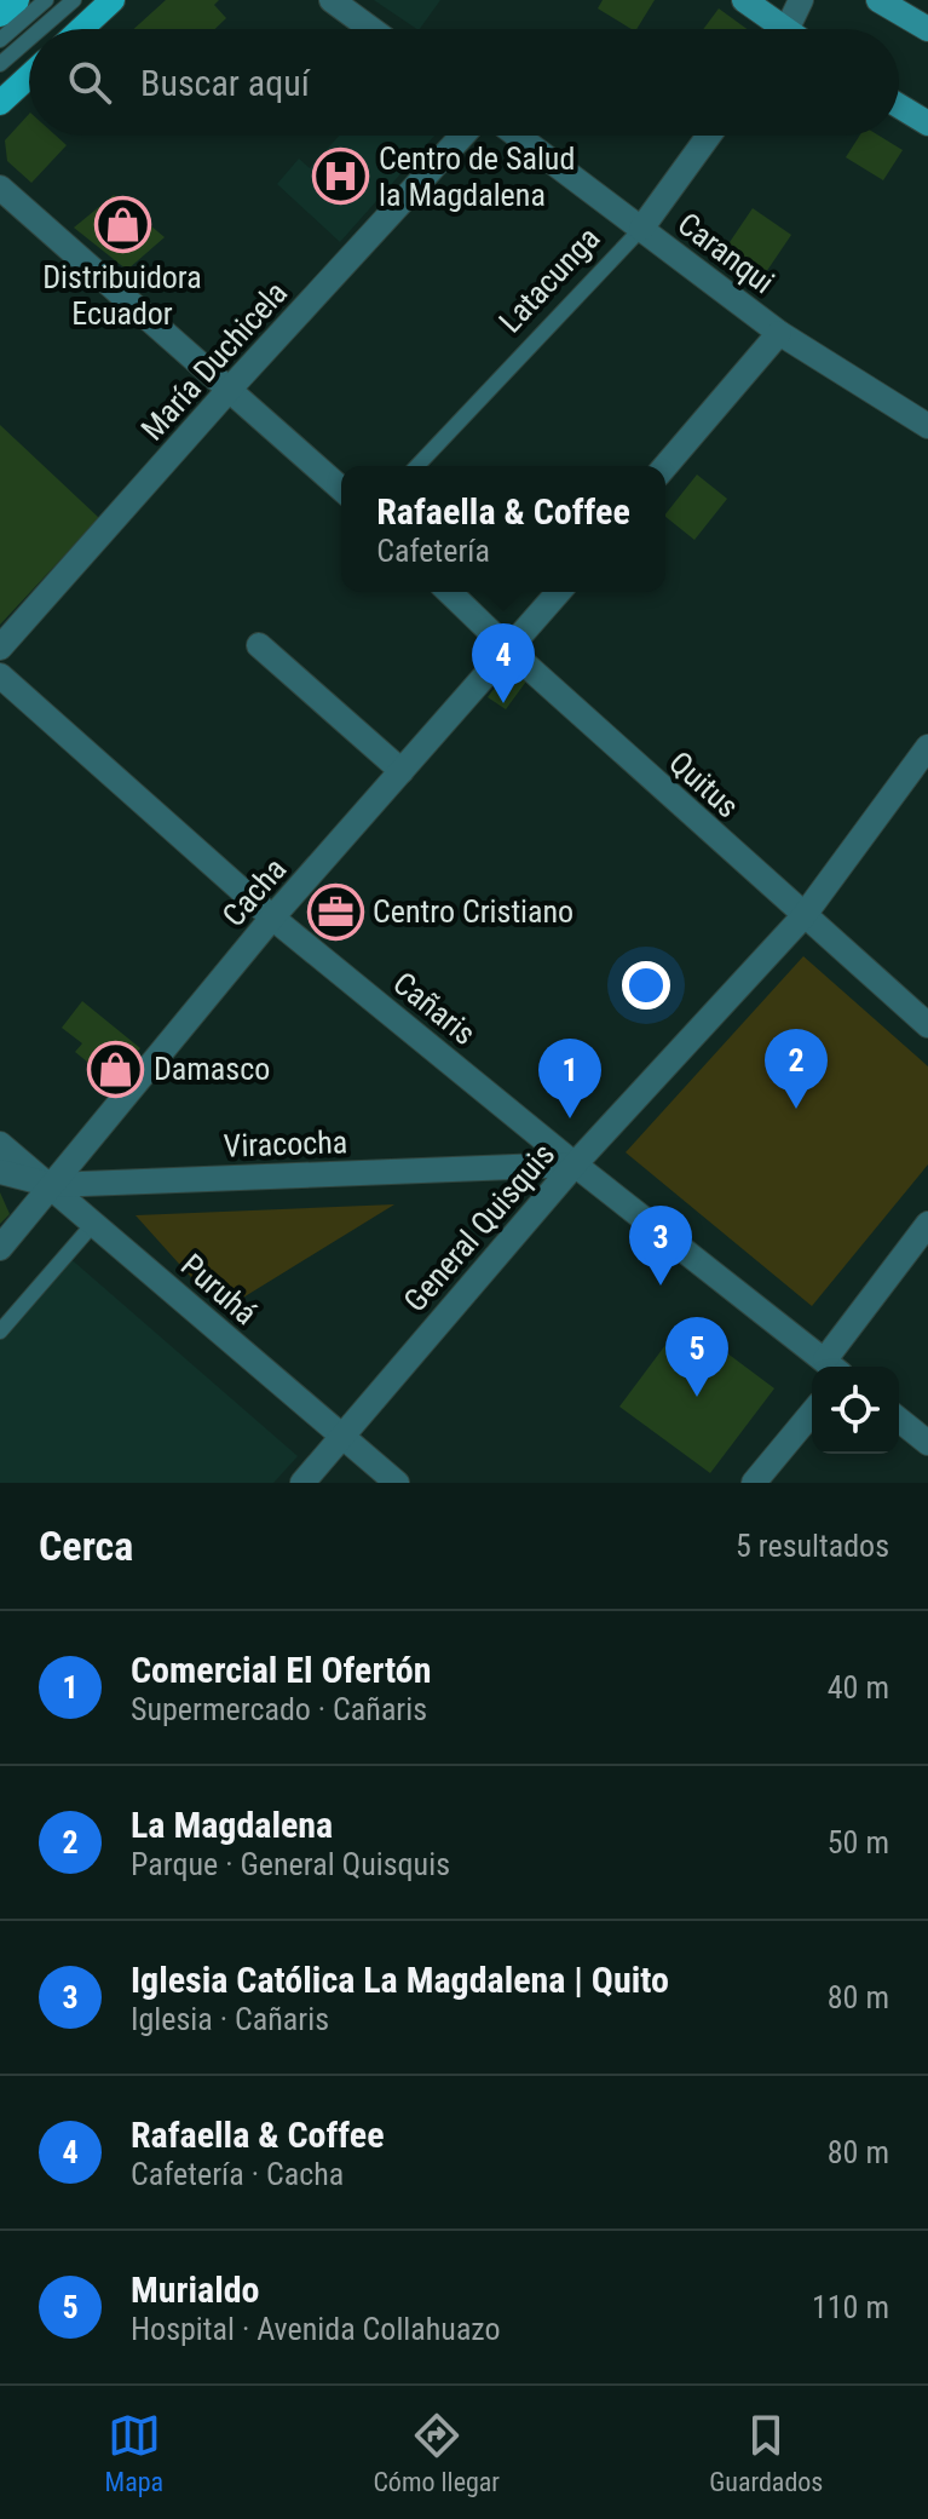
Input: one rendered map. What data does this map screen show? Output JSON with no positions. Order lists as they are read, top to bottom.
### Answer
{
  "streets": {
    "street": [
      "Caranqui",
      "Latacunga",
      "María Duchicela",
      "Quitus",
      "Cacha",
      "Cañaris",
      "Viracocha",
      "General Quisquis",
      "Puruhá"
    ]
  },
  "crossings": [
    ["Caranqui", "Latacunga"],
    ["Quitus", "Cacha"],
    ["Quitus", "General Quisquis"],
    ["Cacha", "Cañaris"],
    ["Cacha", "Viracocha"],
    ["Cacha", "Puruhá"],
    ["Cañaris", "Viracocha"],
    ["Cañaris", "General Quisquis"],
    ["Viracocha", "General Quisquis"],
    ["Viracocha", "Puruhá"],
    ["General Quisquis", "Puruhá"]
  ],
  "places": {
    "hospital": ["Centro de Salud la Magdalena"],
    "shop": ["Distribuidora Ecuador", "Damasco"],
    "office": ["Centro Cristiano"]
  },
  "page": {
    "search": "Buscar aquí",
    "popup": ["Rafaella & Coffee", "Cafetería"],
    "pins": [
      "4",
      "2",
      "1",
      "3",
      "5"
    ],
    "heading": ["Cerca", "5 resultados"],
    "list": [
      {
        "mark": "1",
        "name": "Comercial El Ofertón",
        "note": "Supermercado · Cañaris",
        "value": "40 m"
      },
      {
        "mark": "2",
        "name": "La Magdalena",
        "note": "Parque · General Quisquis",
        "value": "50 m"
      },
      {
        "mark": "3",
        "name": "Iglesia Católica La Magdalena | Quito",
        "note": "Iglesia · Cañaris",
        "value": "80 m"
      },
      {
        "mark": "4",
        "name": "Rafaella & Coffee",
        "note": "Cafetería · Cacha",
        "value": "80 m"
      },
      {
        "mark": "5",
        "name": "Murialdo",
        "note": "Hospital · Avenida Collahuazo",
        "value": "110 m"
      }
    ],
    "nav": ["Mapa", "Cómo llegar", "Guardados"]
  }
}
